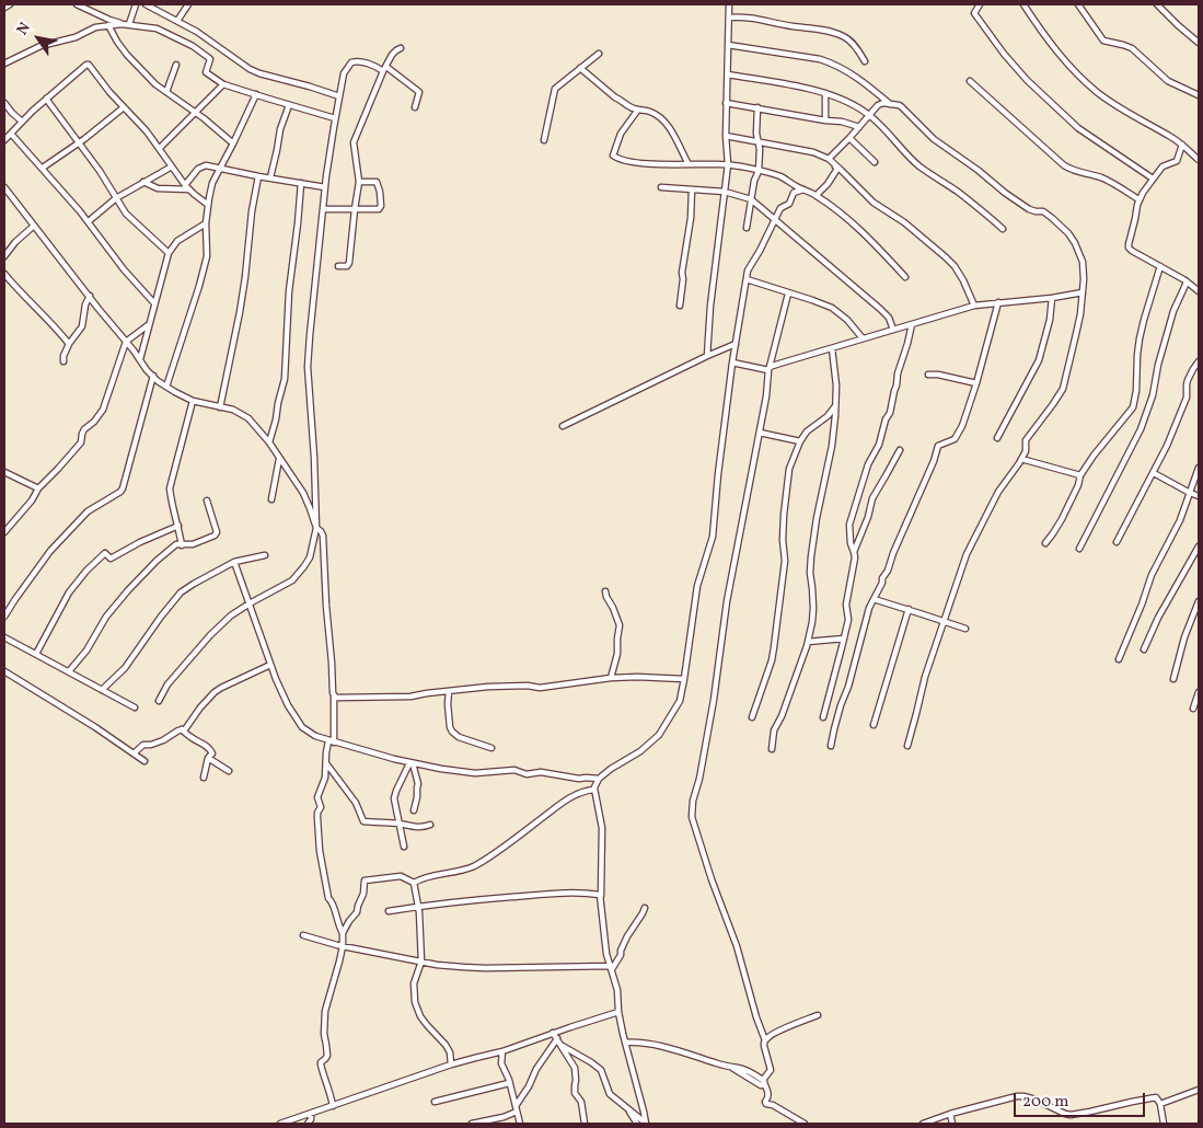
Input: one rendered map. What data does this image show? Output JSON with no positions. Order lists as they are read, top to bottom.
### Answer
{
  "scale_bar": "200 m",
  "north": "top left"
}
